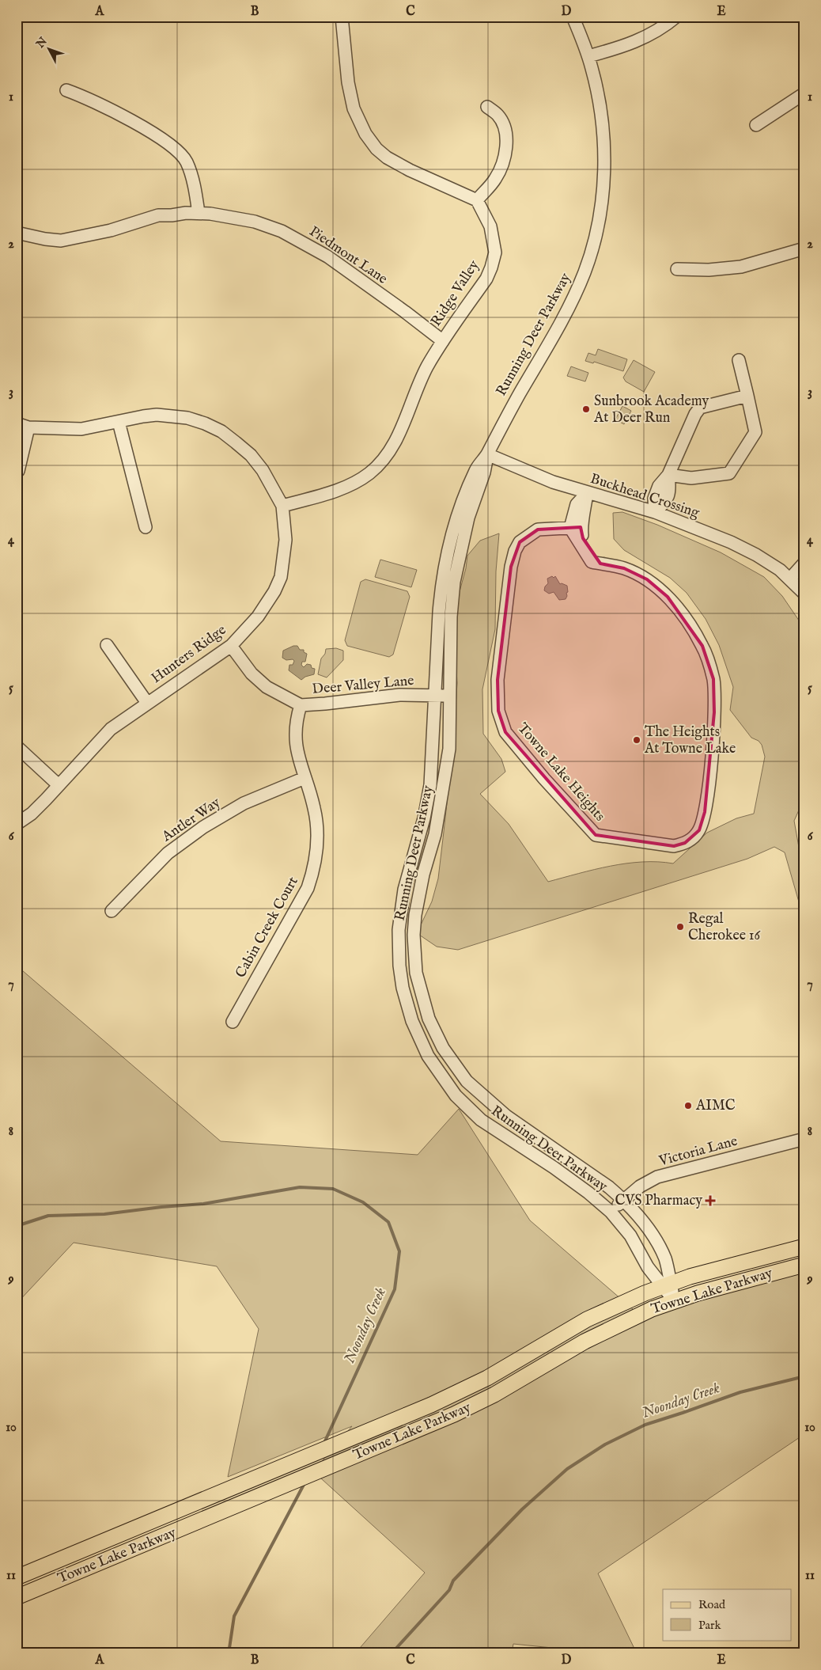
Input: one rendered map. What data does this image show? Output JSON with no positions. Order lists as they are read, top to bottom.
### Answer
{
  "streets": {
    "main road": ["Towne Lake Parkway"],
    "street": [
      "Piedmont Lane",
      "Ridge Valley",
      "Running Deer Parkway",
      "Buckhead Crossing",
      "Hunters Ridge",
      "Deer Valley Lane",
      "Towne Lake Heights",
      "Antler Way",
      "Cabin Creek Court",
      "Victoria Lane"
    ]
  },
  "crossings": [
    ["Piedmont Lane", "Ridge Valley"],
    ["Ridge Valley", "Hunters Ridge"],
    ["Running Deer Parkway", "Buckhead Crossing"],
    ["Running Deer Parkway", "Deer Valley Lane"],
    ["Running Deer Parkway", "Victoria Lane"],
    ["Running Deer Parkway", "Towne Lake Parkway"],
    ["Hunters Ridge", "Deer Valley Lane"],
    ["Deer Valley Lane", "Cabin Creek Court"],
    ["Antler Way", "Cabin Creek Court"]
  ],
  "water": ["Noonday Creek"],
  "places": {
    "other": [
      "Sunbrook Academy At Deer Run",
      "The Heights At Towne Lake",
      "Regal Cherokee 16",
      "AIMC"
    ],
    "health": ["CVS Pharmacy"]
  },
  "legend": ["Road", "Park"],
  "north": "top left",
  "grid": {
    "columns": [
      "A",
      "B",
      "C",
      "D",
      "E"
    ],
    "rows": [
      "1",
      "2",
      "3",
      "4",
      "5",
      "6",
      "7",
      "8",
      "9",
      "10",
      "11"
    ]
  }
}
